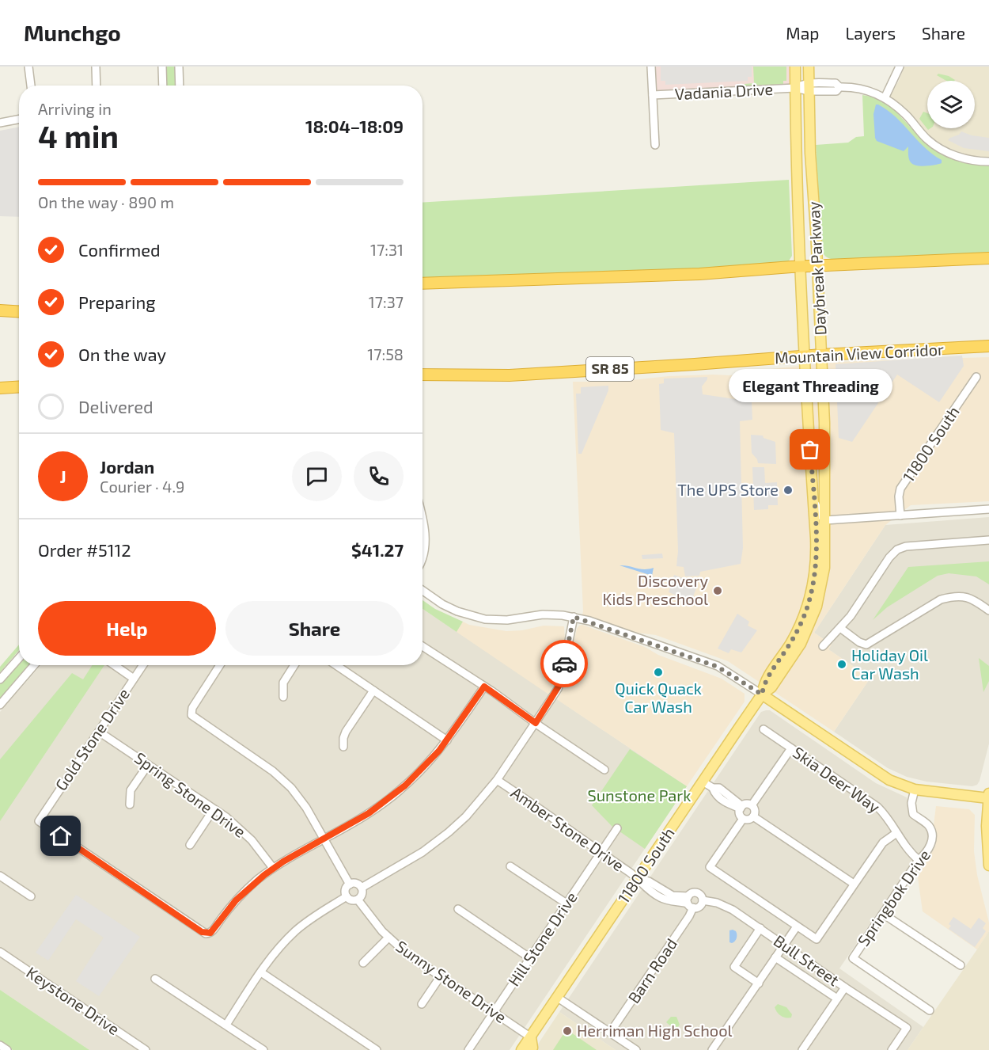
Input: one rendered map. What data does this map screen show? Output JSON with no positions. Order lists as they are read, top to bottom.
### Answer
{
  "streets": {
    "highway": ["Mountain View Corridor", "SR 85"],
    "main road": ["Daybreak Parkway", "11800 South"],
    "street": [
      "Vadania Drive",
      "Gold Stone Drive",
      "Skia Deer Way",
      "Spring Stone Drive",
      "Amber Stone Drive",
      "Springbok Drive",
      "Hill Stone Drive",
      "Bull Street",
      "Barn Road",
      "Sunny Stone Drive",
      "Keystone Drive"
    ]
  },
  "crossings": [
    ["Vadania Drive", "Daybreak Parkway"],
    ["Daybreak Parkway", "Mountain View Corridor"],
    ["Daybreak Parkway", "11800 South"],
    ["11800 South", "Amber Stone Drive"],
    ["11800 South", "Sunny Stone Drive"],
    ["Gold Stone Drive", "Spring Stone Drive"],
    ["Skia Deer Way", "Springbok Drive"],
    ["Amber Stone Drive", "Hill Stone Drive"],
    ["Amber Stone Drive", "Bull Street"],
    ["Amber Stone Drive", "Barn Road"],
    ["Hill Stone Drive", "Sunny Stone Drive"],
    ["Bull Street", "Barn Road"]
  ],
  "parks": ["Sunstone Park"],
  "places": [
    "Elegant Threading",
    "The UPS Store",
    "Discovery Kids Preschool",
    "Holiday Oil Car Wash",
    "Quick Quack Car Wash",
    "Herriman High School"
  ],
  "page": {
    "header": "Munchgo",
    "nav": ["Map", "Layers", "Share"],
    "heading": ["4 min", "Arriving in", "18:04–18:09"],
    "panel": [
      "Jordan",
      "Courier · 4.9",
      "Order #5112",
      "$41.27"
    ],
    "bar": "On the way · 890 m",
    "list": [
      ["Confirmed", "17:31"],
      ["Preparing", "17:37"],
      ["On the way", "17:58"],
      "Delivered"
    ],
    "bubble": "Elegant Threading",
    "round": "J",
    "buttons": ["Help", "Share"]
  }
}
